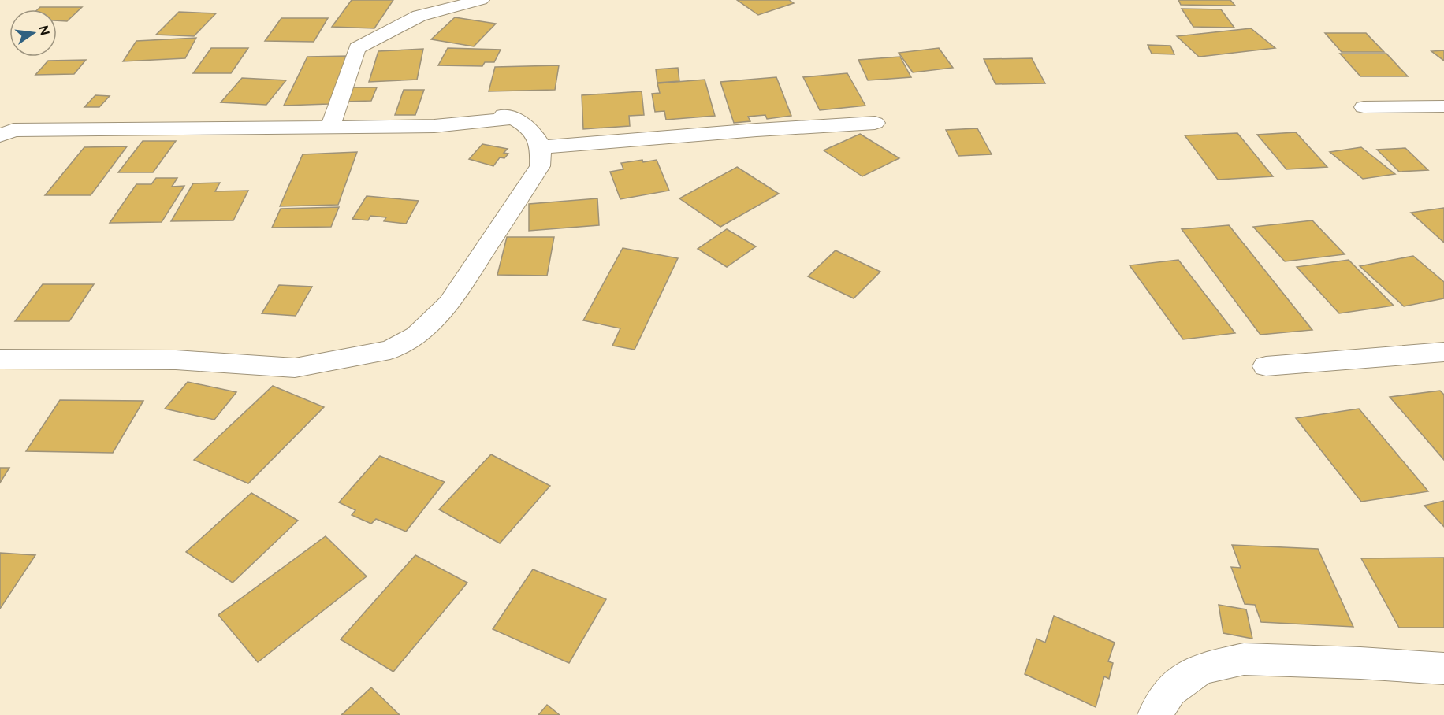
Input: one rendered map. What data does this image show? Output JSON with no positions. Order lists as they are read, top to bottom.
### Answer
{
  "north": "right"
}
